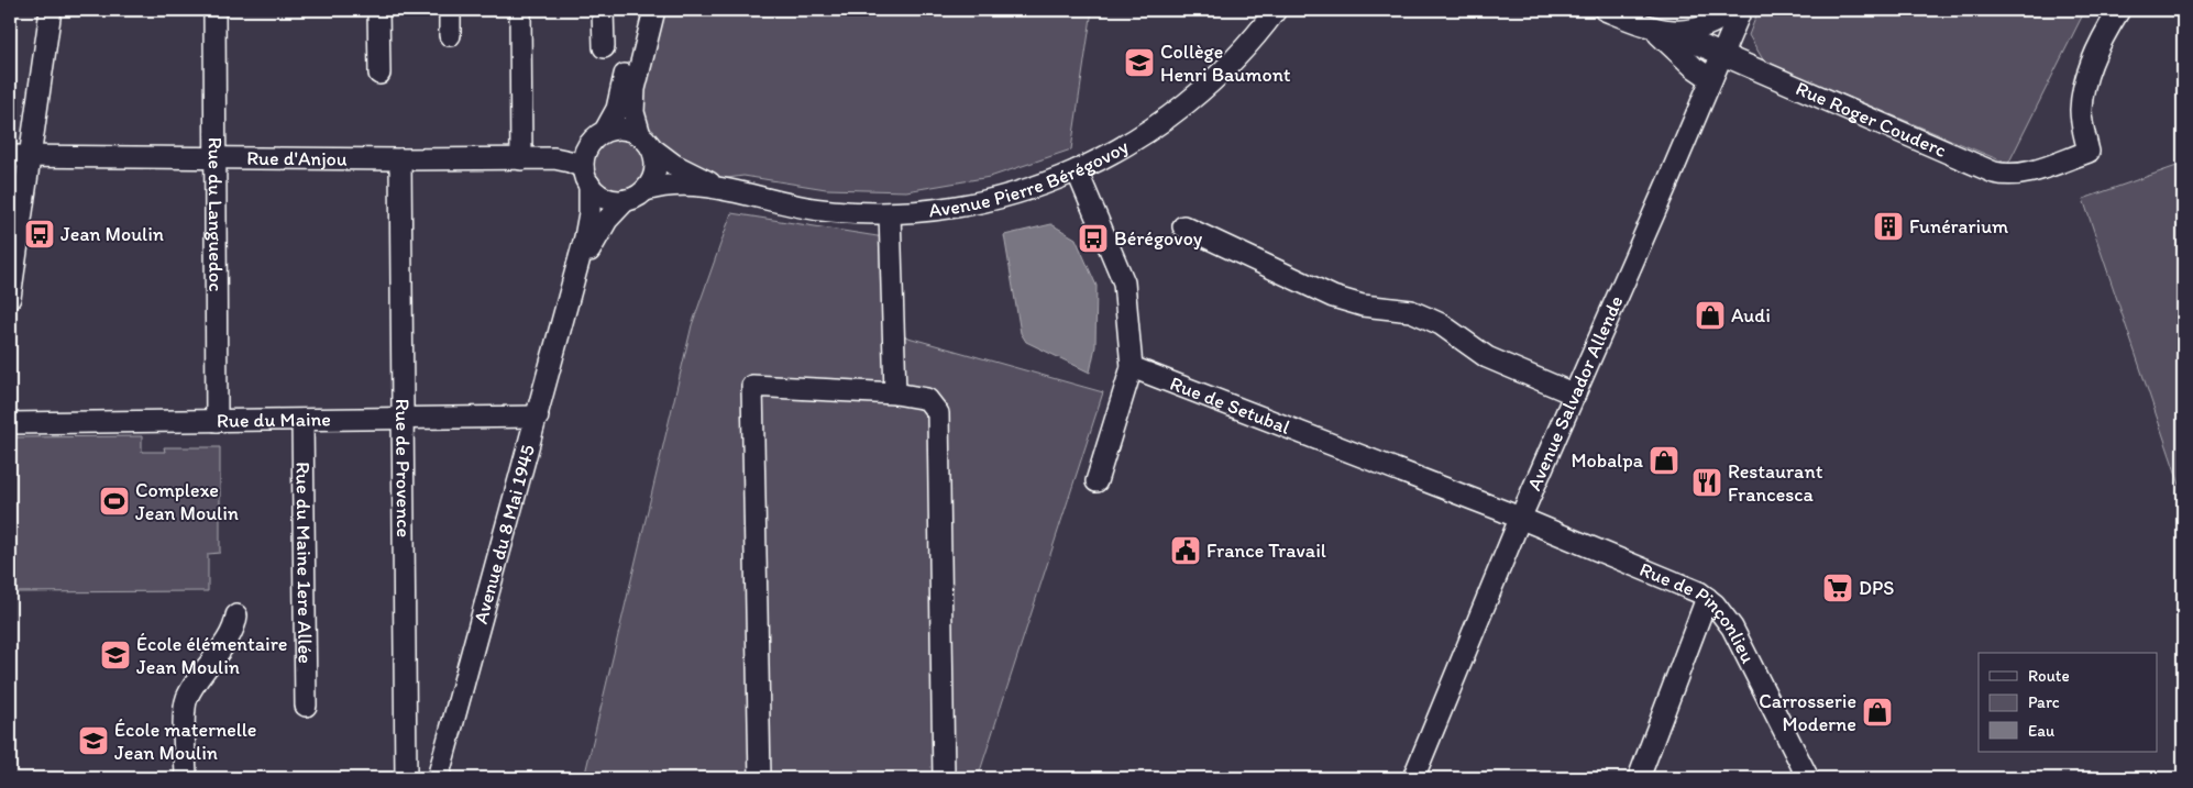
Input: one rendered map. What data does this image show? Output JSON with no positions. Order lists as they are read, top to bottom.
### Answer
{
  "streets": {
    "street": [
      "Rue Roger Couderc",
      "Rue d'Anjou",
      "Avenue Pierre Bérégovoy",
      "Rue du Languedoc",
      "Avenue Salvador Allende",
      "Rue de Setubal",
      "Rue du Maine",
      "Rue de Provence",
      "Avenue du 8 Mai 1945",
      "Rue du Maine 1ere Allée",
      "Rue de Pinçonlieu"
    ]
  },
  "crossings": [
    ["Rue Roger Couderc", "Avenue Salvador Allende"],
    ["Rue d'Anjou", "Avenue Pierre Bérégovoy"],
    ["Rue d'Anjou", "Rue du Languedoc"],
    ["Rue d'Anjou", "Rue de Provence"],
    ["Rue d'Anjou", "Avenue du 8 Mai 1945"],
    ["Avenue Pierre Bérégovoy", "Avenue du 8 Mai 1945"],
    ["Rue du Languedoc", "Rue du Maine"],
    ["Avenue Salvador Allende", "Rue de Setubal"],
    ["Avenue Salvador Allende", "Rue de Pinçonlieu"],
    ["Rue de Setubal", "Rue de Pinçonlieu"],
    ["Rue du Maine", "Rue de Provence"],
    ["Rue du Maine", "Avenue du 8 Mai 1945"],
    ["Rue du Maine", "Rue du Maine 1ere Allée"]
  ],
  "places": {
    "school or university": ["Collège Henri Baumont", "École élémentaire Jean Moulin", "École maternelle Jean Moulin"],
    "building": ["Funérarium"],
    "bus stop": ["Jean Moulin", "Bérégovoy"],
    "shop": ["Audi", "Mobalpa", "Carrosserie Moderne"],
    "restaurant": ["Restaurant Francesca"],
    "sports": ["Complexe Jean Moulin"],
    "public building": ["France Travail"],
    "supermarket": ["DPS"]
  },
  "legend": ["Route", "Parc", "Eau"]
}
